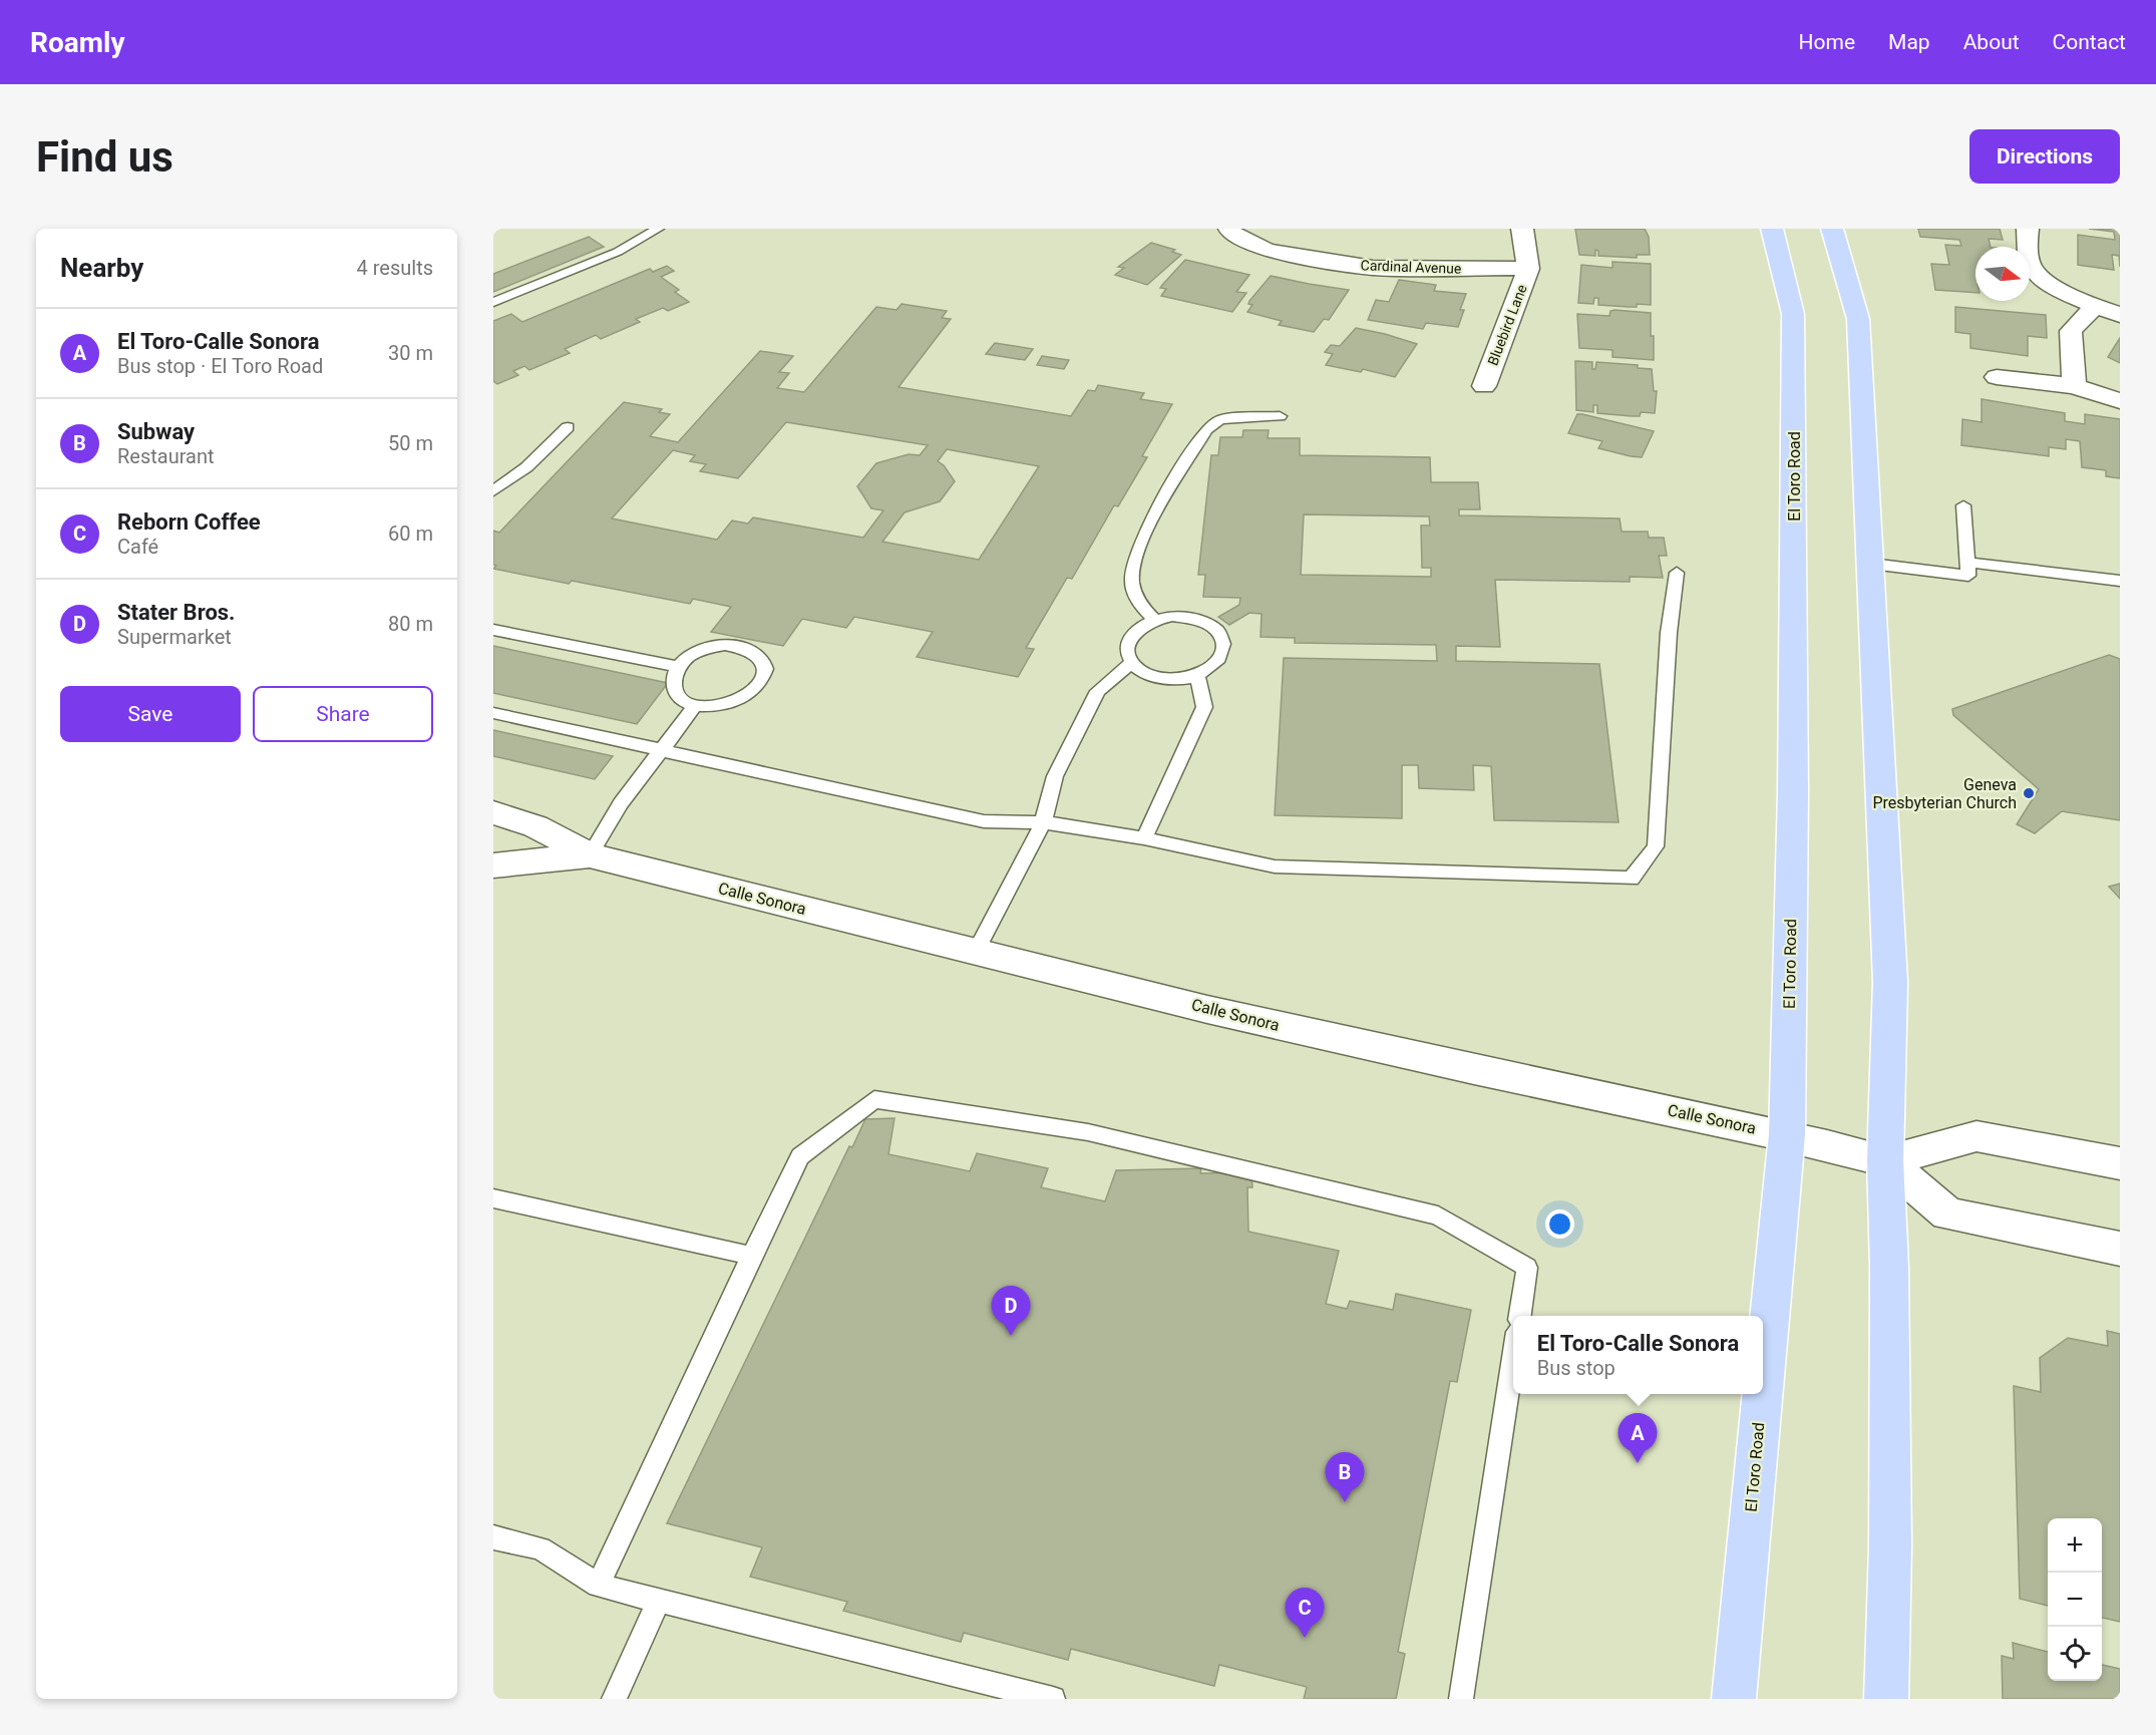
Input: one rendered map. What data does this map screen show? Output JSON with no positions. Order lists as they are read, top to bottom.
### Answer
{
  "streets": {
    "main road": ["El Toro Road"],
    "street": ["Cardinal Avenue", "Bluebird Lane", "Calle Sonora"]
  },
  "crossings": [
    ["Cardinal Avenue", "Bluebird Lane"],
    ["El Toro Road", "Calle Sonora"]
  ],
  "places": ["Geneva Presbyterian Church"],
  "north": "right",
  "page": {
    "header": "Roamly",
    "nav": [
      "Home",
      "Map",
      "About",
      "Contact"
    ],
    "buttons": [
      "Directions",
      ["Save", "Share"]
    ],
    "title": "Find us",
    "heading": ["Nearby", "4 results"],
    "list": [
      {
        "mark": "A",
        "name": "El Toro-Calle Sonora",
        "note": "Bus stop · El Toro Road",
        "value": "30 m"
      },
      {
        "mark": "B",
        "name": "Subway",
        "note": "Restaurant",
        "value": "50 m"
      },
      {
        "mark": "C",
        "name": "Reborn Coffee",
        "note": "Café",
        "value": "60 m"
      },
      {
        "mark": "D",
        "name": "Stater Bros.",
        "note": "Supermarket",
        "value": "80 m"
      }
    ],
    "pins": [
      "D",
      "A",
      "B",
      "C"
    ],
    "popup": ["El Toro-Calle Sonora", "Bus stop"],
    "map_buttons": ["+", "−"]
  }
}
